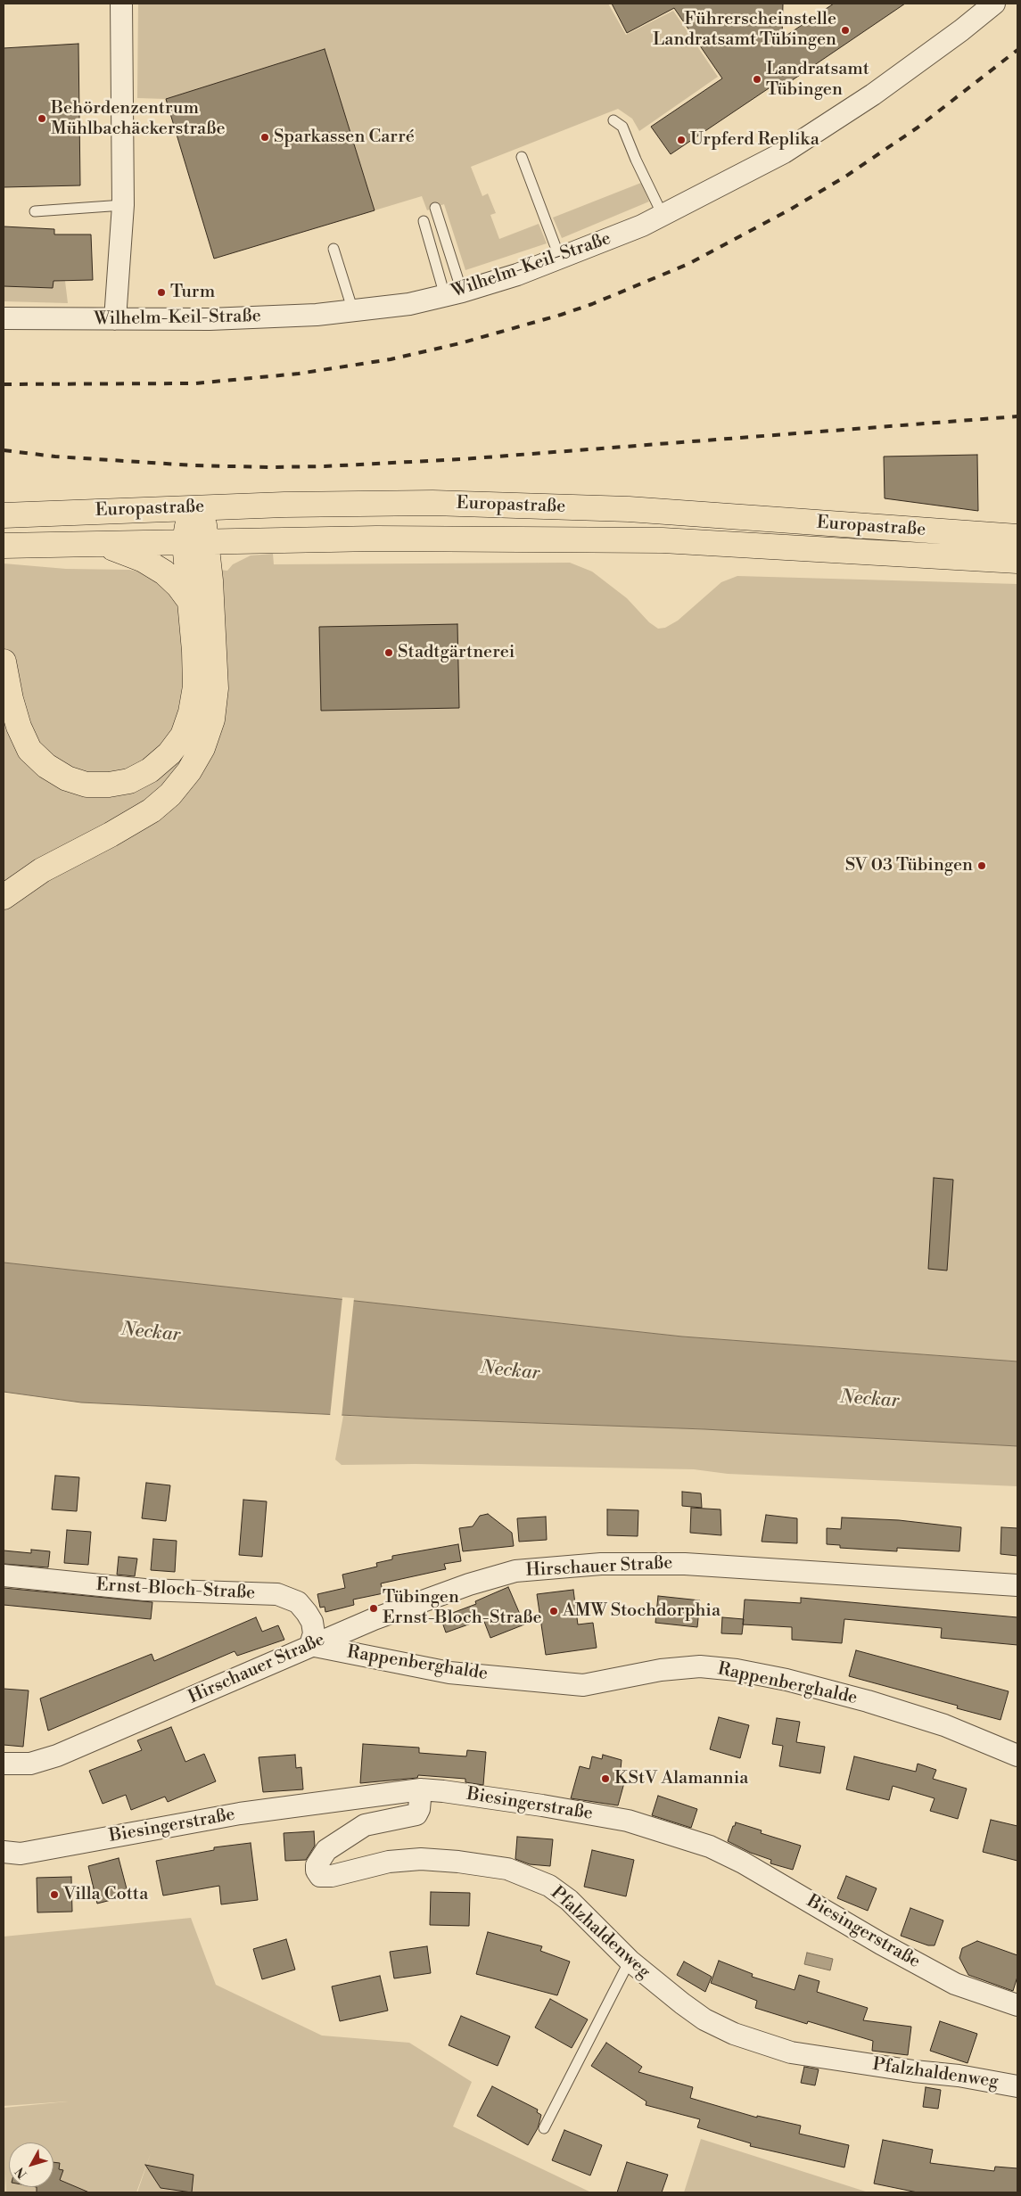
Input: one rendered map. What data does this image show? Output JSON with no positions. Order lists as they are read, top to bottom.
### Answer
{
  "streets": {
    "main road": ["Europastraße"],
    "street": [
      "Wilhelm-Keil-Straße",
      "Hirschauer Straße",
      "Ernst-Bloch-Straße",
      "Rappenberghalde",
      "Biesingerstraße",
      "Pfalzhaldenweg"
    ]
  },
  "crossings": [
    ["Hirschauer Straße", "Ernst-Bloch-Straße"],
    ["Hirschauer Straße", "Rappenberghalde"],
    ["Ernst-Bloch-Straße", "Rappenberghalde"],
    ["Biesingerstraße", "Pfalzhaldenweg"]
  ],
  "water": ["Neckar"],
  "places": [
    "Führerscheinstelle Landratsamt Tübingen",
    "Landratsamt Tübingen",
    "Behördenzentrum Mühlbachäckerstraße",
    "Sparkassen Carré",
    "Urpferd Replika",
    "Turm",
    "Stadtgärtnerei",
    "SV 03 Tübingen",
    "Tübingen Ernst-Bloch-Straße",
    "AMW Stochdorphia",
    "KStV Alamannia",
    "Villa Cotta"
  ],
  "north": "bottom left"
}
